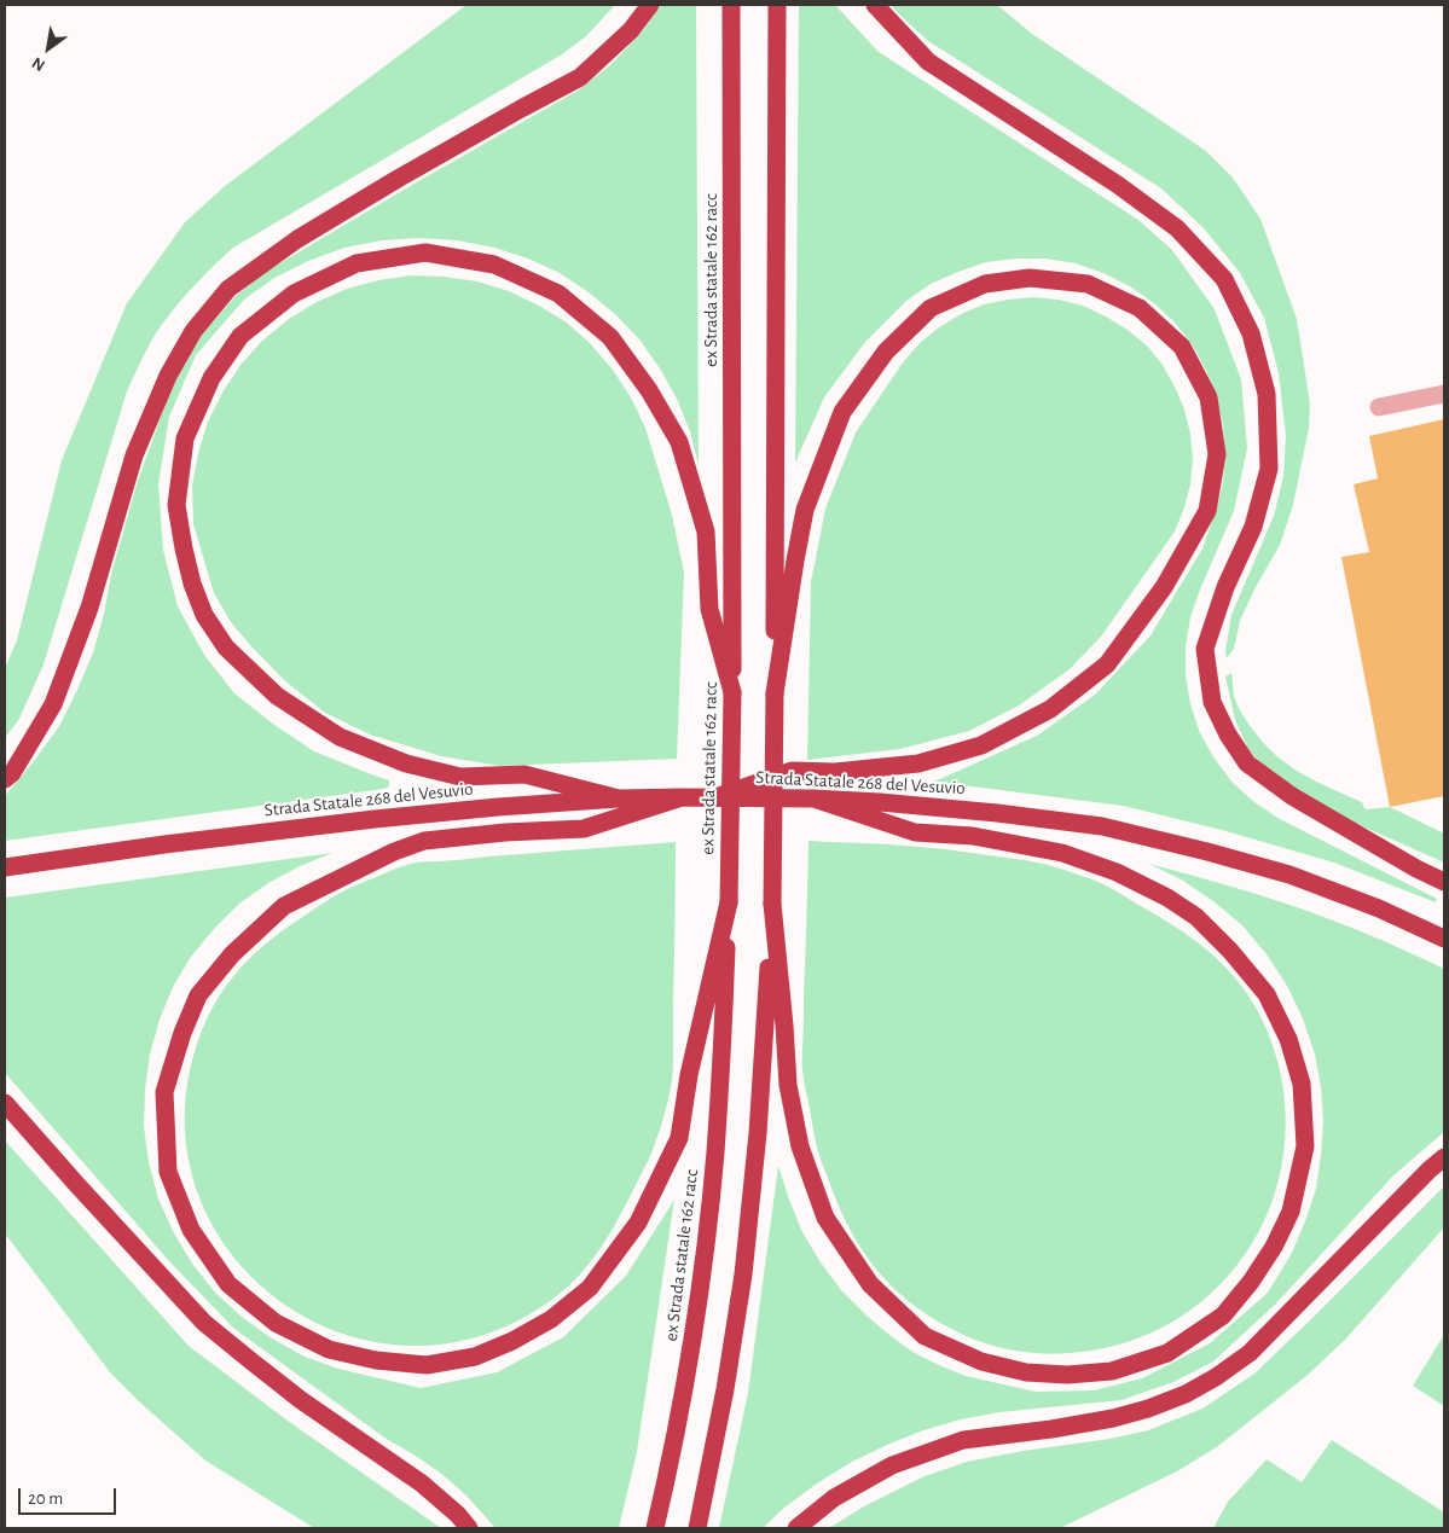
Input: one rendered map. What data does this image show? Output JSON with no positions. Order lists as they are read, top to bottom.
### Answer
{
  "streets": {
    "highway": ["ex Strada statale 162 racc", "Strada Statale 268 del Vesuvio"]
  },
  "scale_bar": "20 m",
  "north": "bottom left"
}
